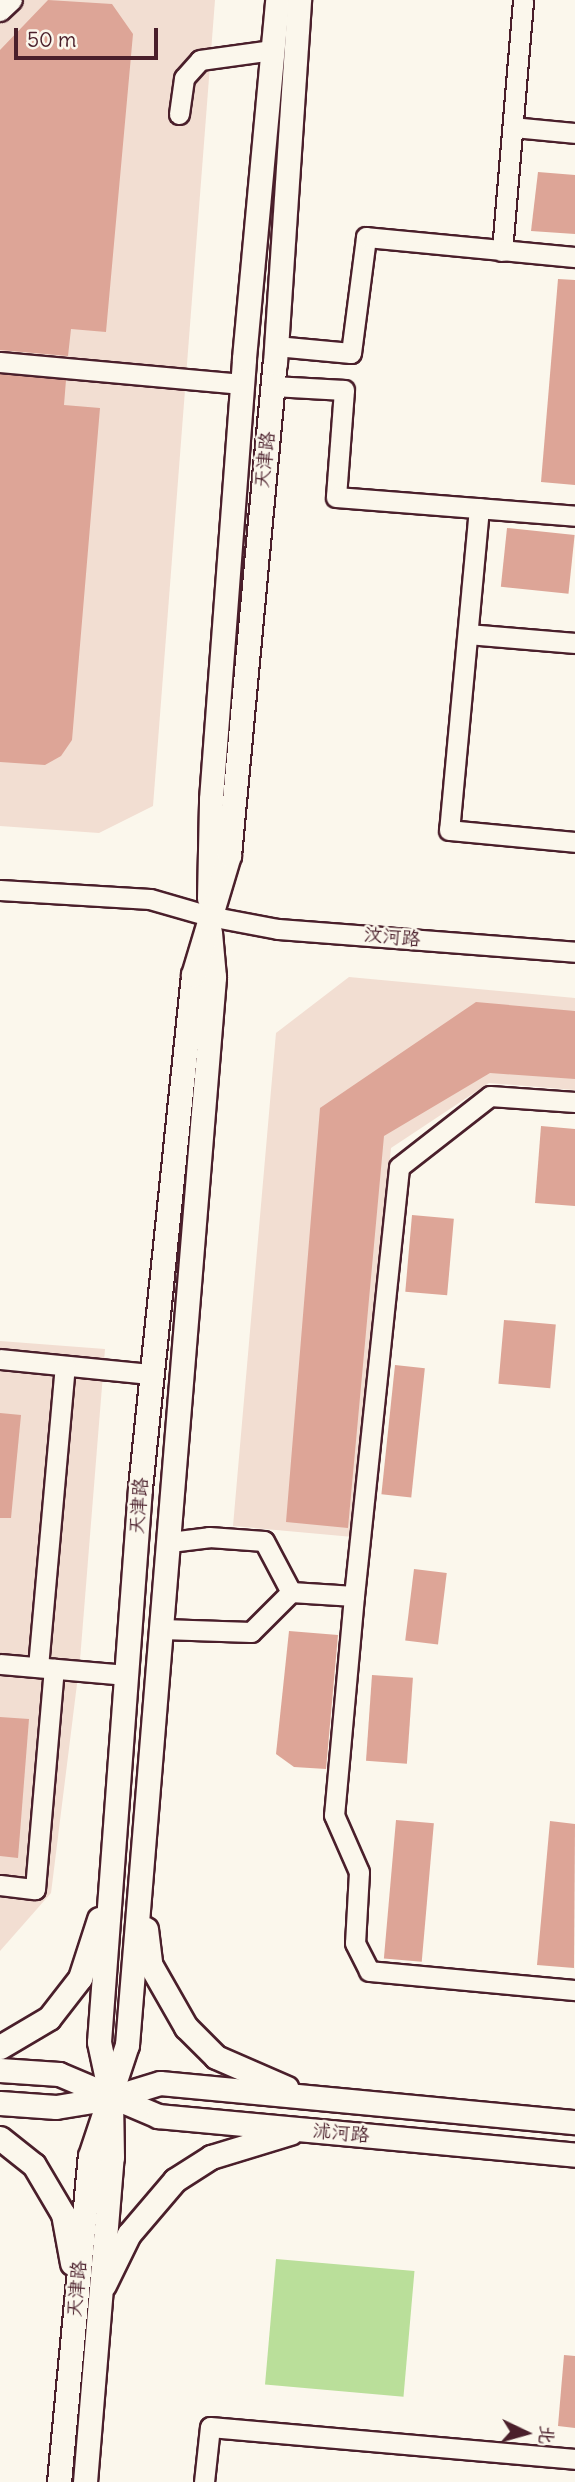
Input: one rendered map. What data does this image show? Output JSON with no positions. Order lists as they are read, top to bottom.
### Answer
{
  "streets": {
    "main road": ["天津路", "沭河路"],
    "street": ["汶河路"]
  },
  "crossings": [
    ["天津路", "汶河路"],
    ["天津路", "沭河路"]
  ],
  "scale_bar": "50 m",
  "north": "right"
}
